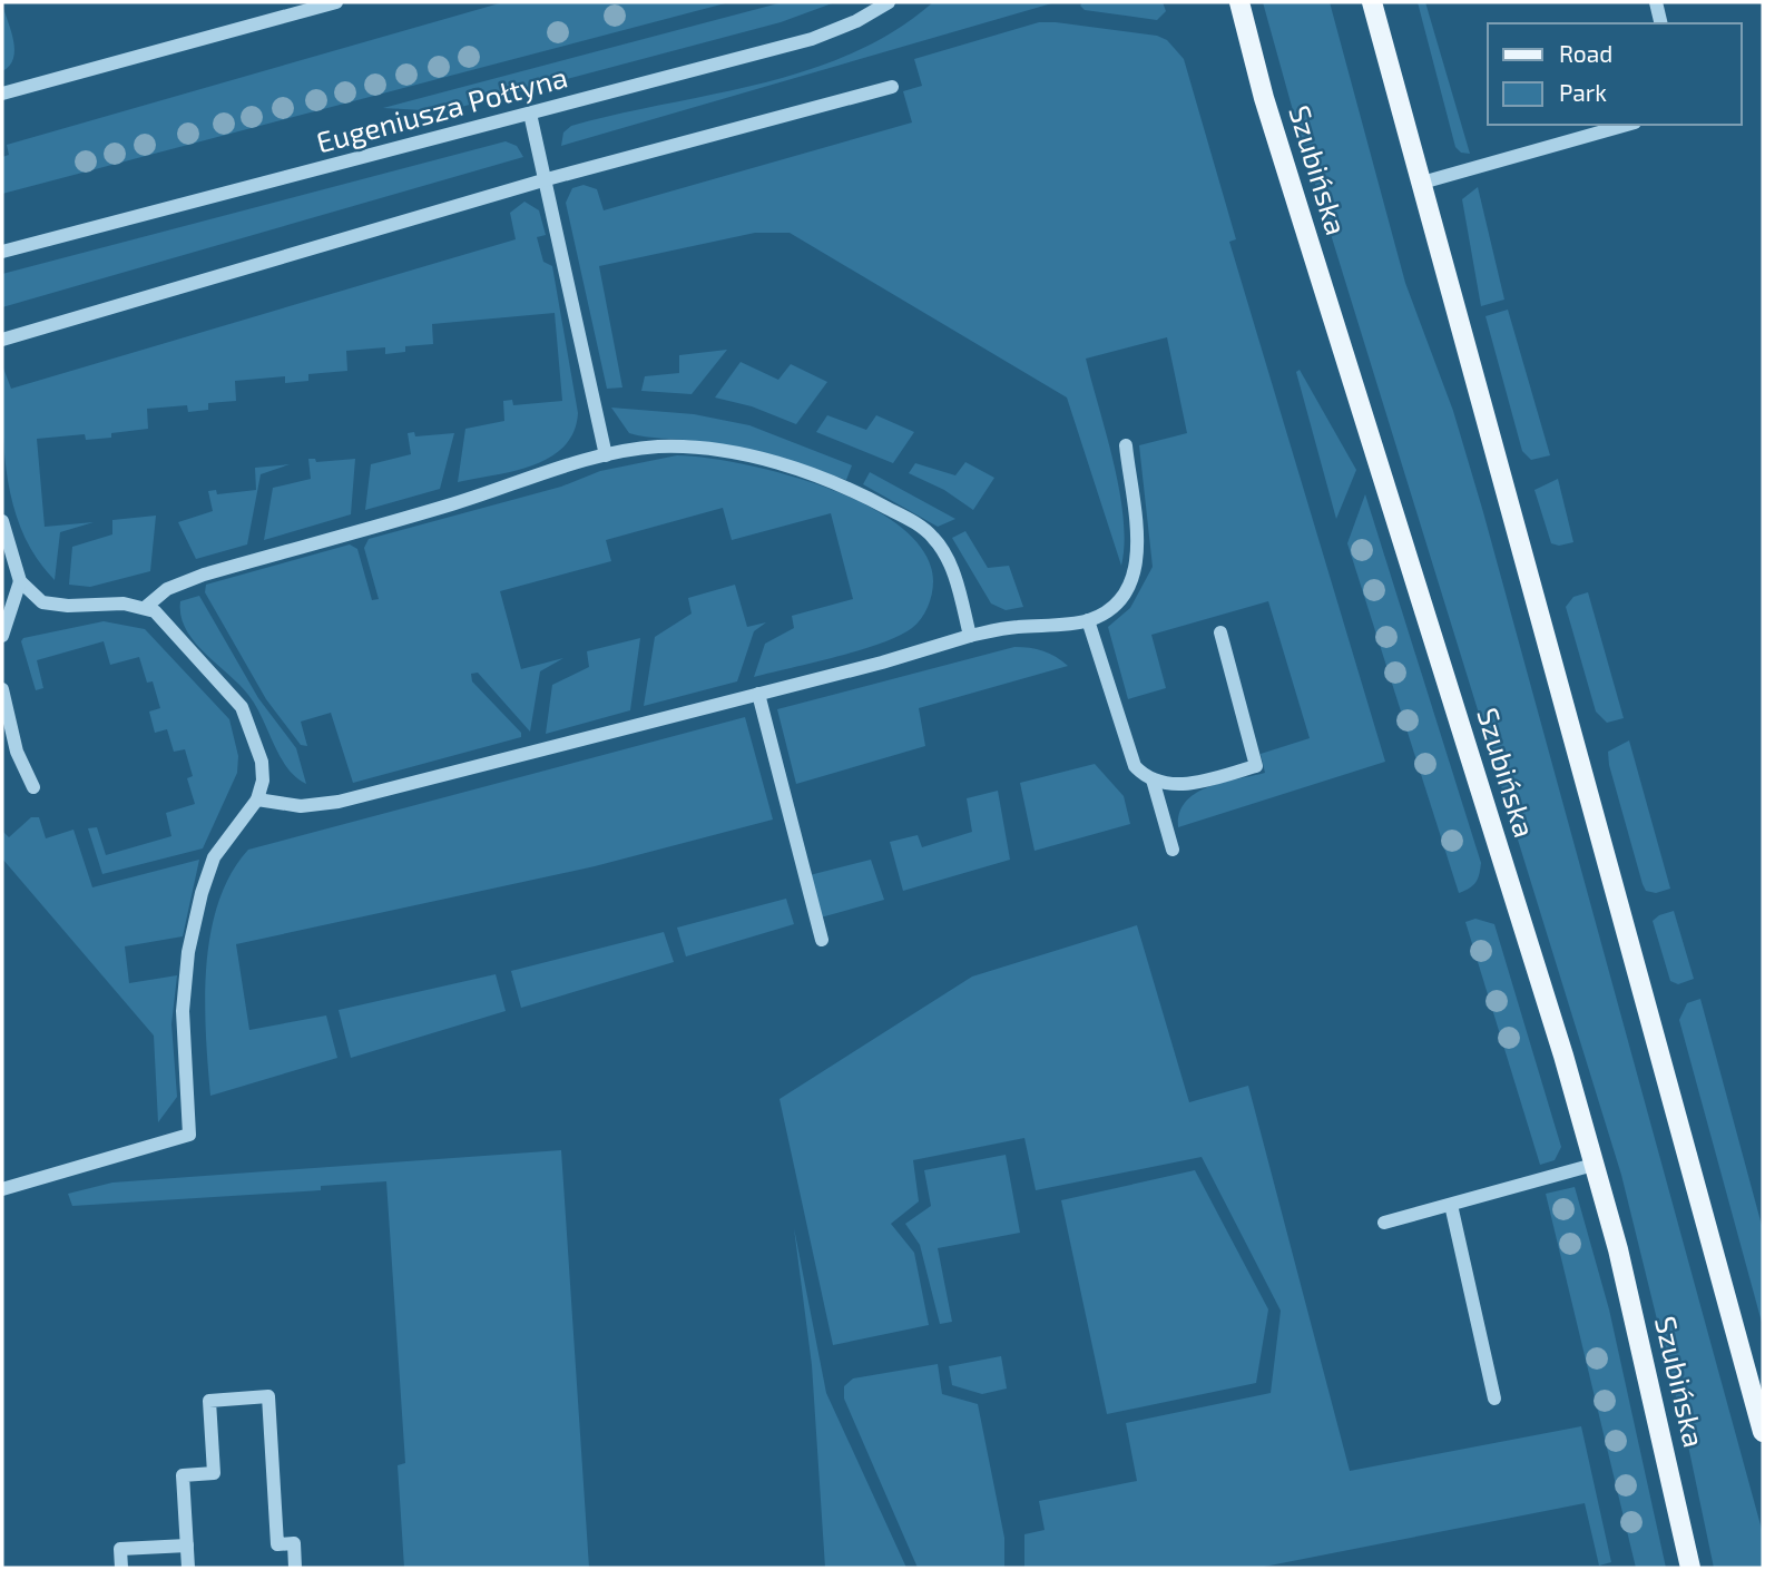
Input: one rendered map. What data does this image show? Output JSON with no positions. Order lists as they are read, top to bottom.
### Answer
{
  "streets": {
    "main road": ["Szubińska"],
    "street": ["Eugeniusza Połtyna"]
  },
  "legend": ["Road", "Park"]
}
